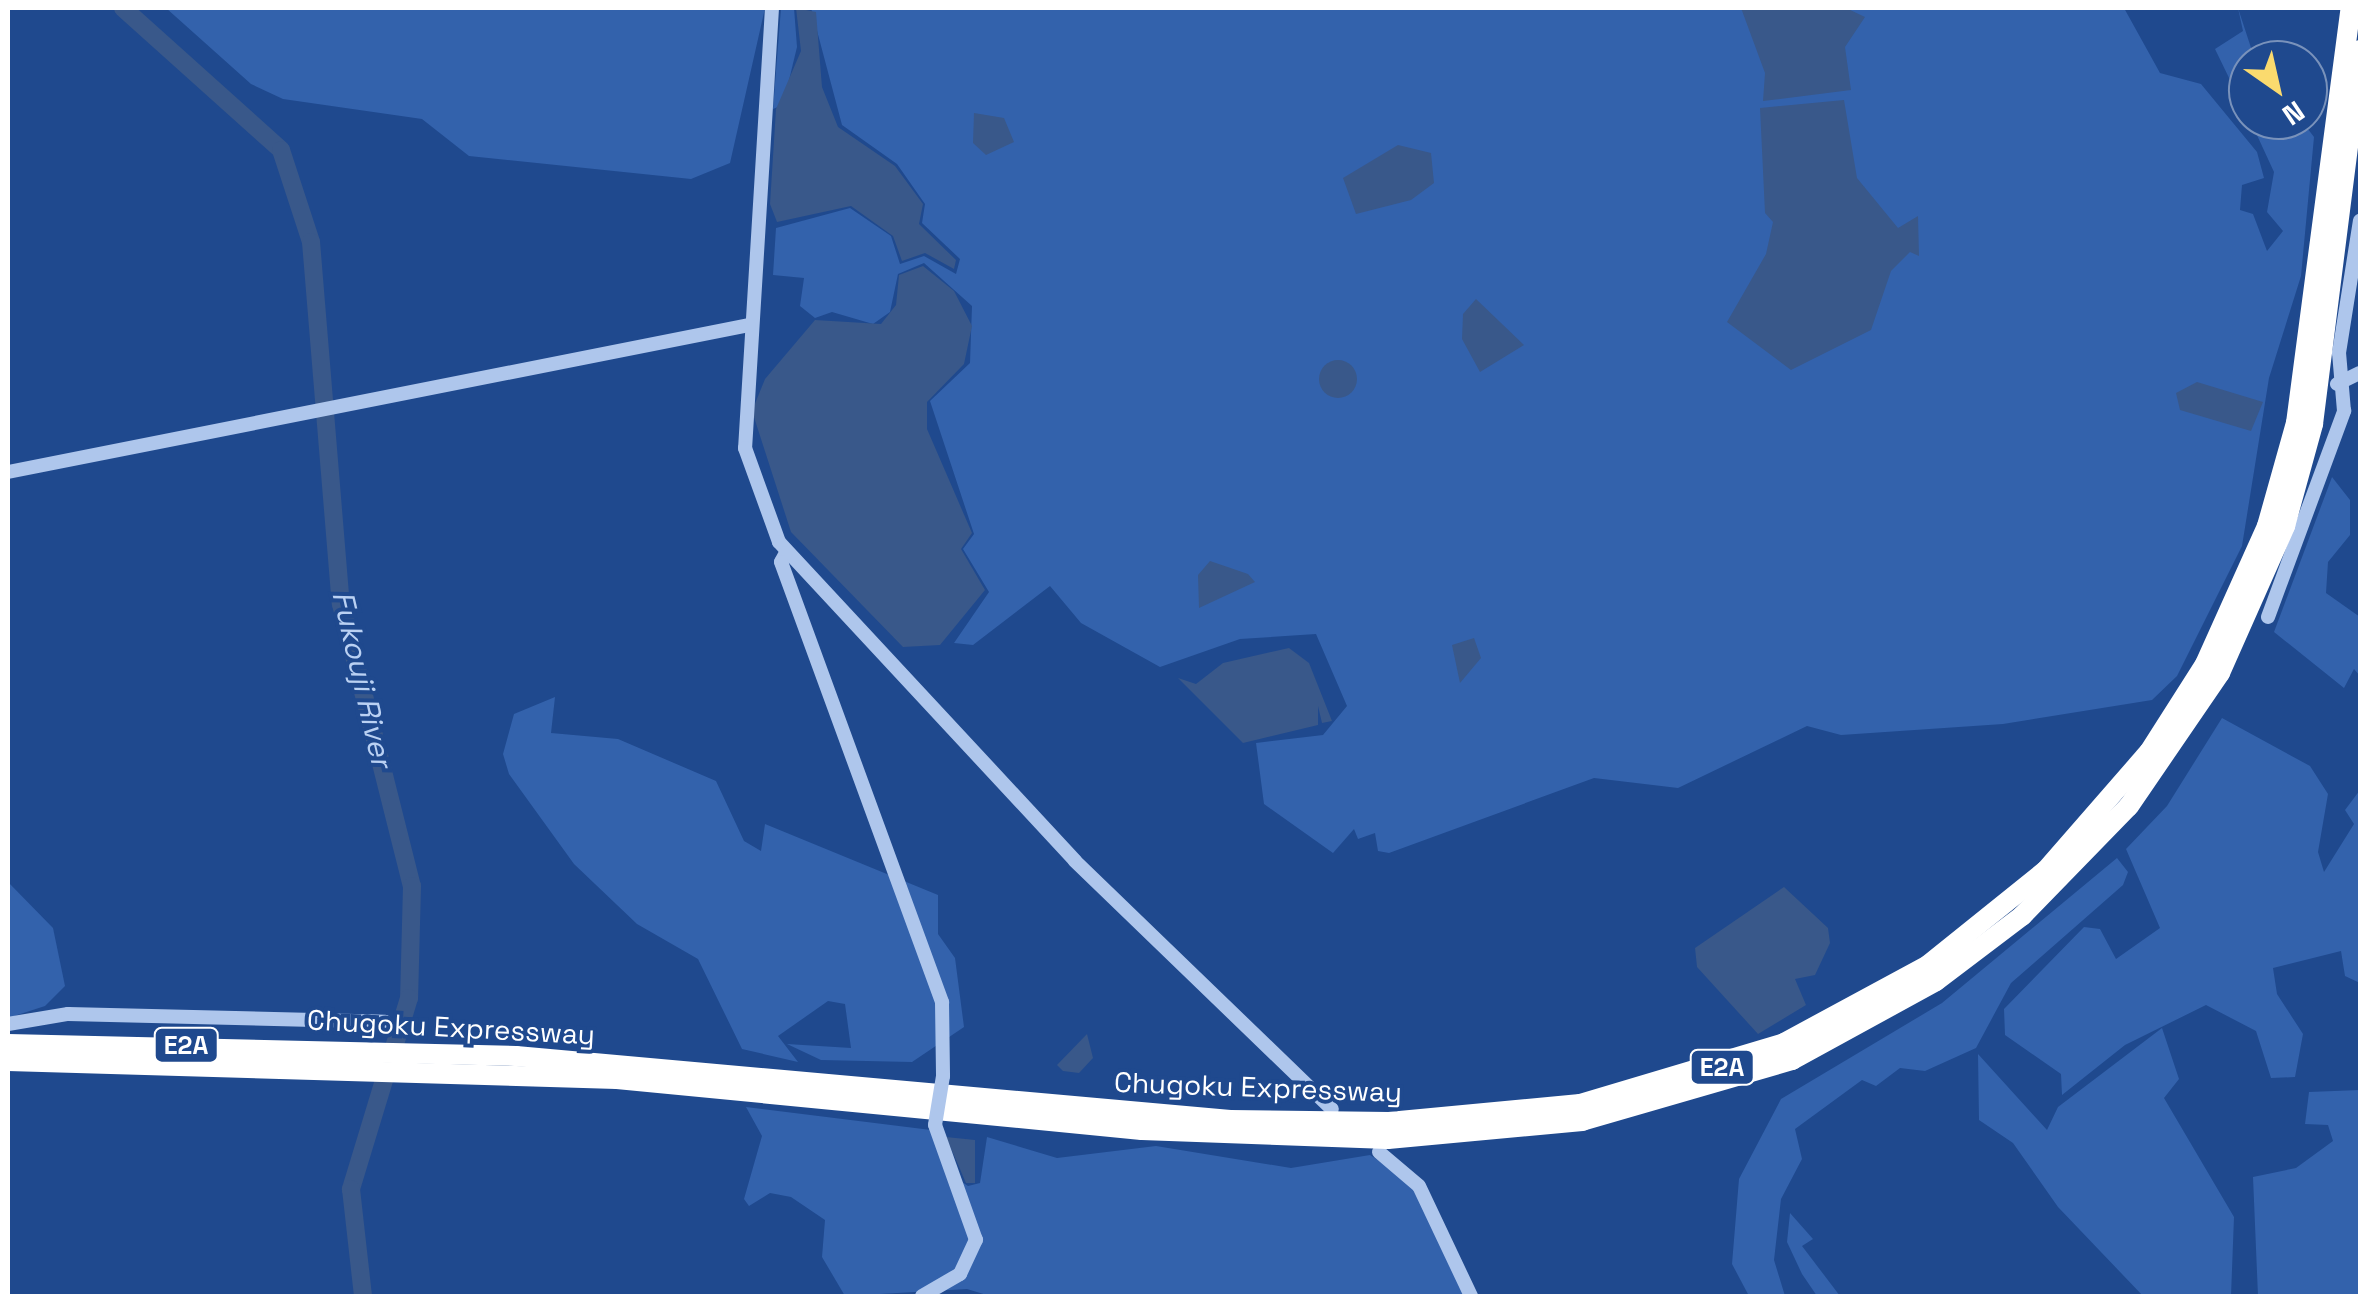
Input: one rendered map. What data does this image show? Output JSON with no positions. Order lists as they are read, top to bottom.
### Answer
{
  "streets": {
    "highway": ["Chugoku Expressway", "E2A"]
  },
  "water": ["Fukouji River"],
  "north": "bottom right"
}
